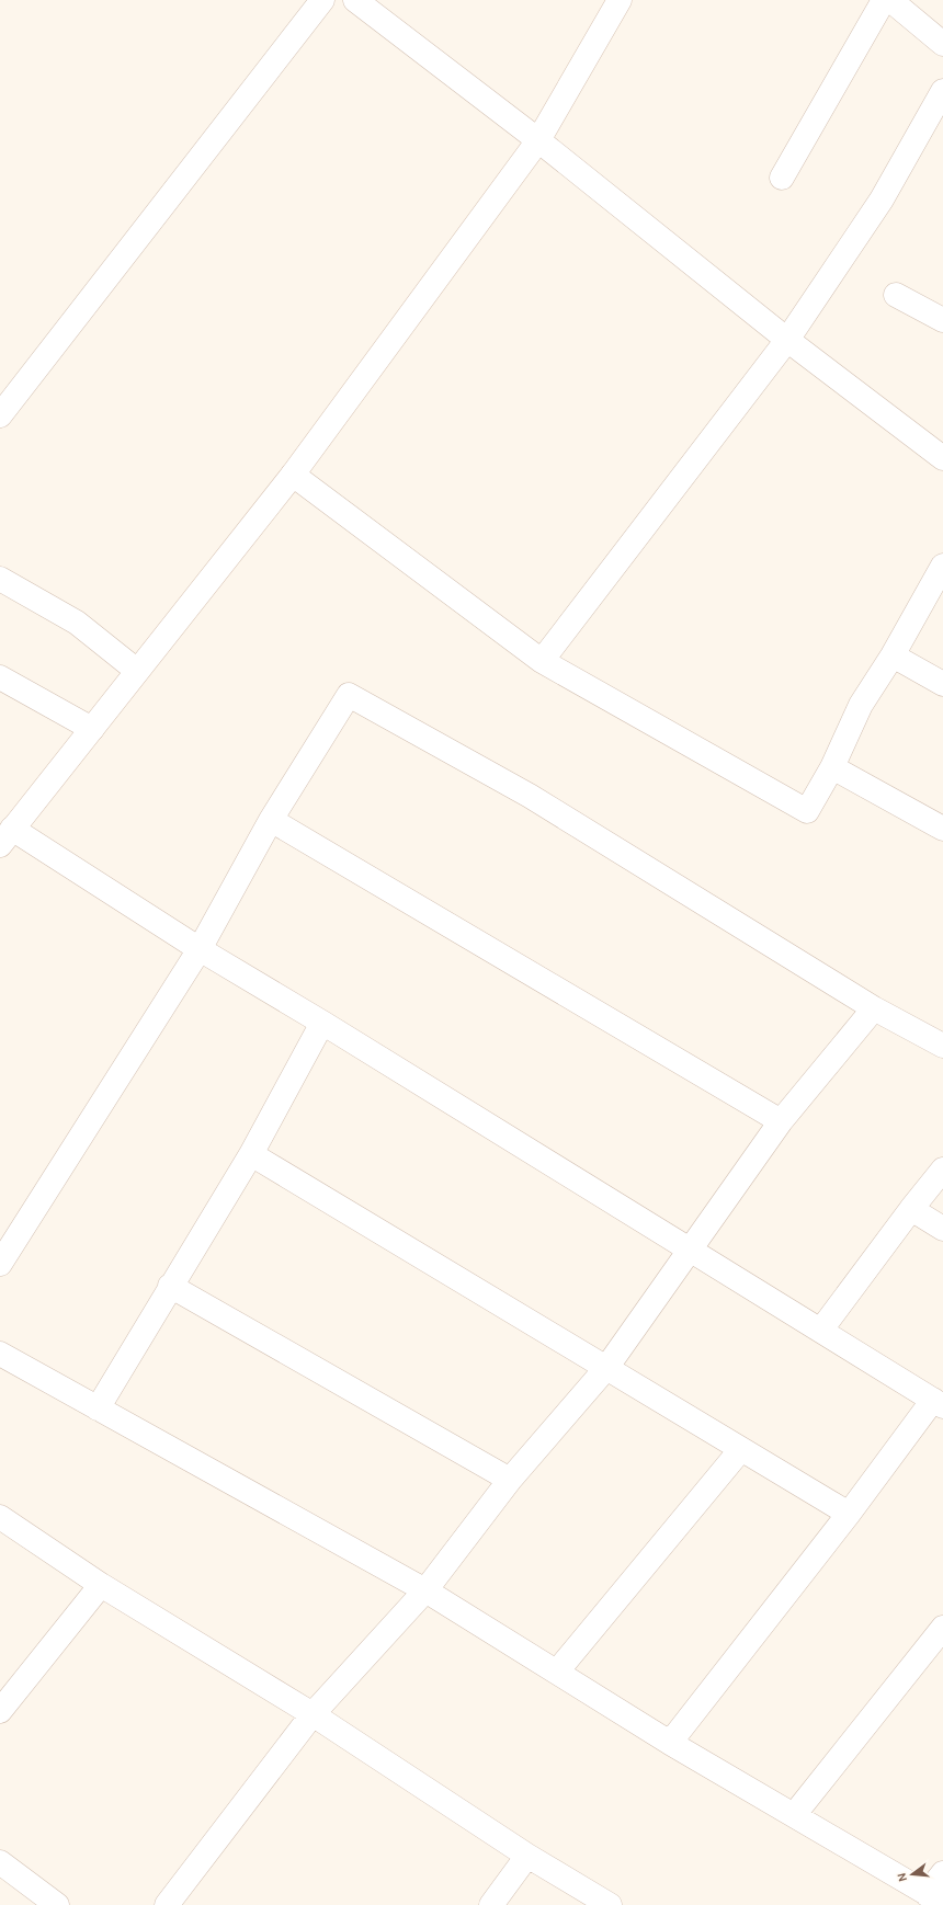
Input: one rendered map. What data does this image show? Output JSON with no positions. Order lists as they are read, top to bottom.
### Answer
{
  "north": "left"
}
